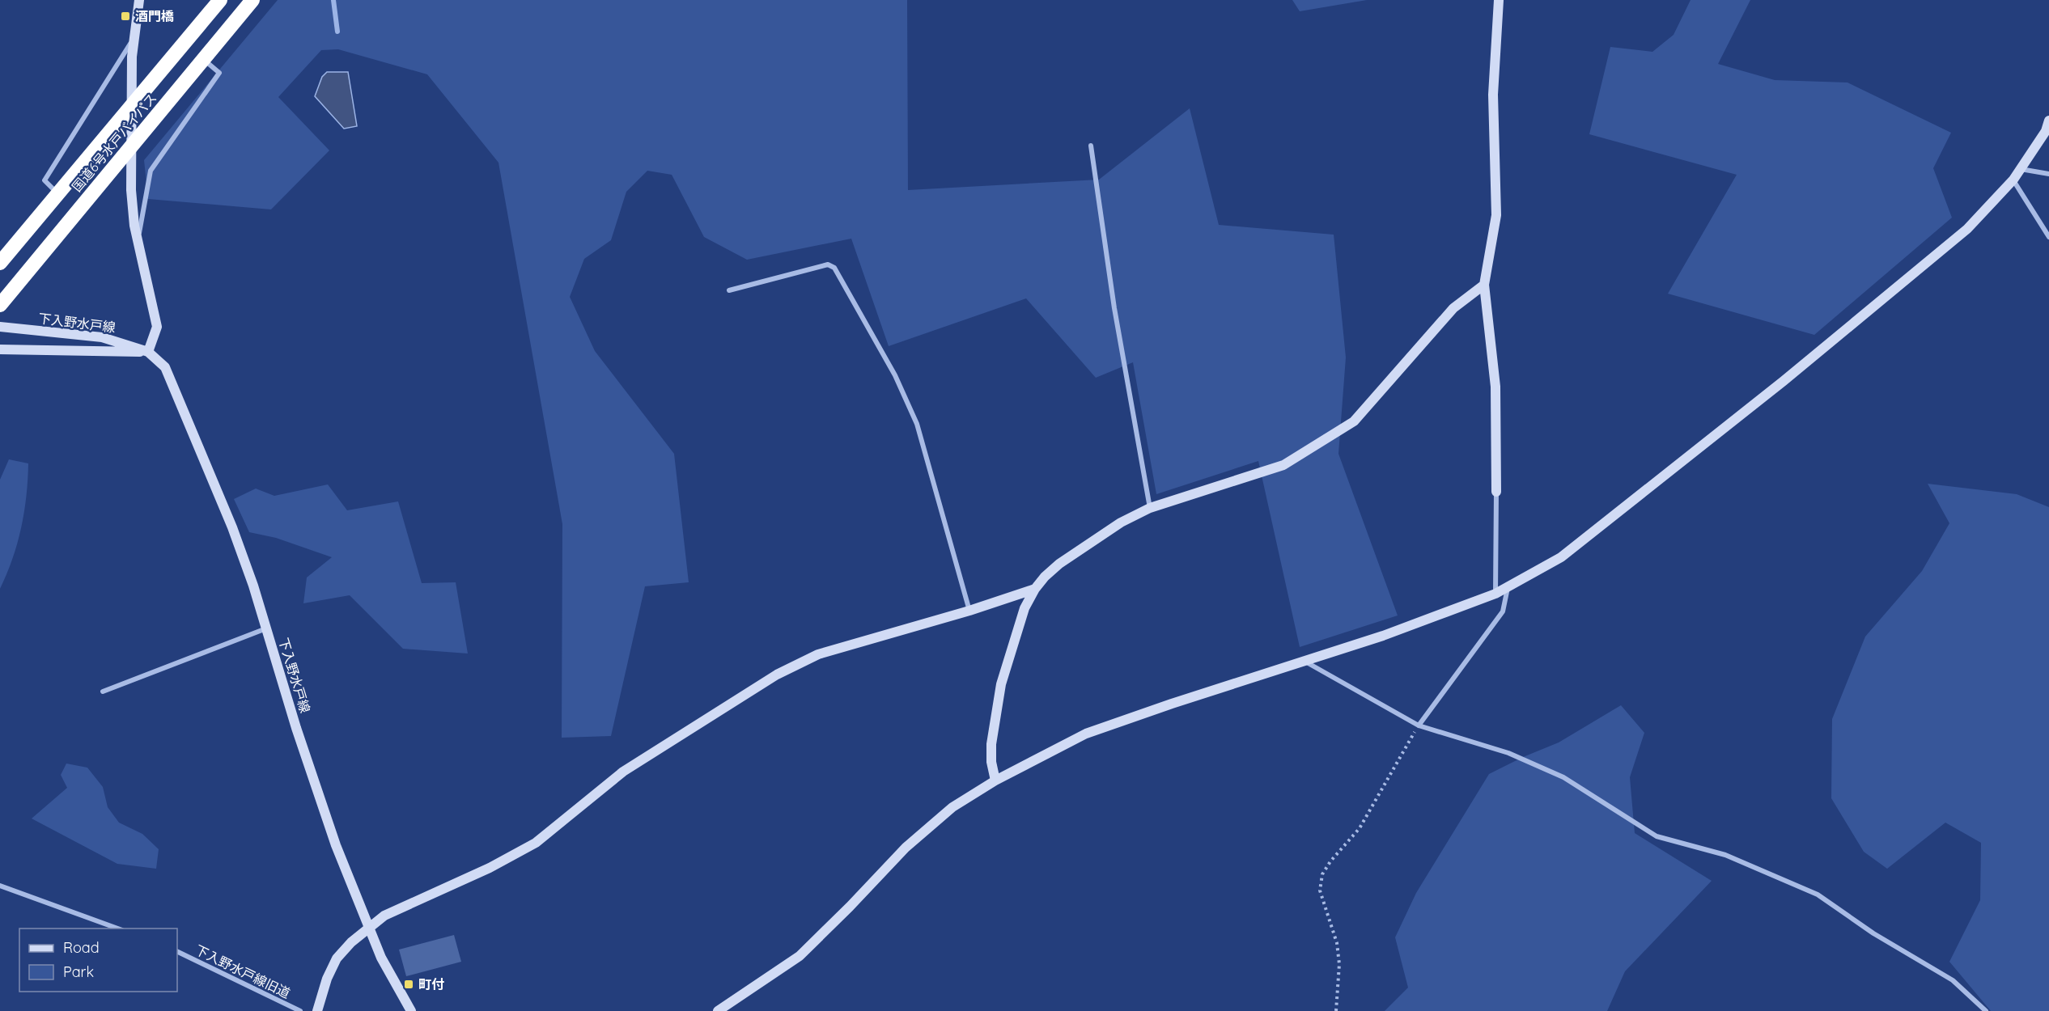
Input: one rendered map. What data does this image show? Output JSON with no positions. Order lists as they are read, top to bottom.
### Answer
{
  "streets": {
    "highway": ["国道6号水戸バイパス"],
    "street": ["下入野水戸線", "下入野水戸線旧道"]
  },
  "places": {
    "transit": ["酒門橋", "町付"]
  },
  "legend": ["Road", "Park"]
}
